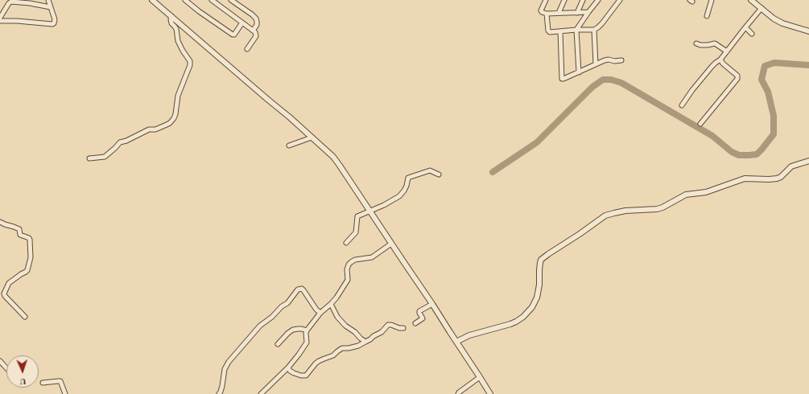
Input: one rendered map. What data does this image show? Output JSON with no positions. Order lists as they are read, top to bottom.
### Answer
{
  "north": "bottom"
}
